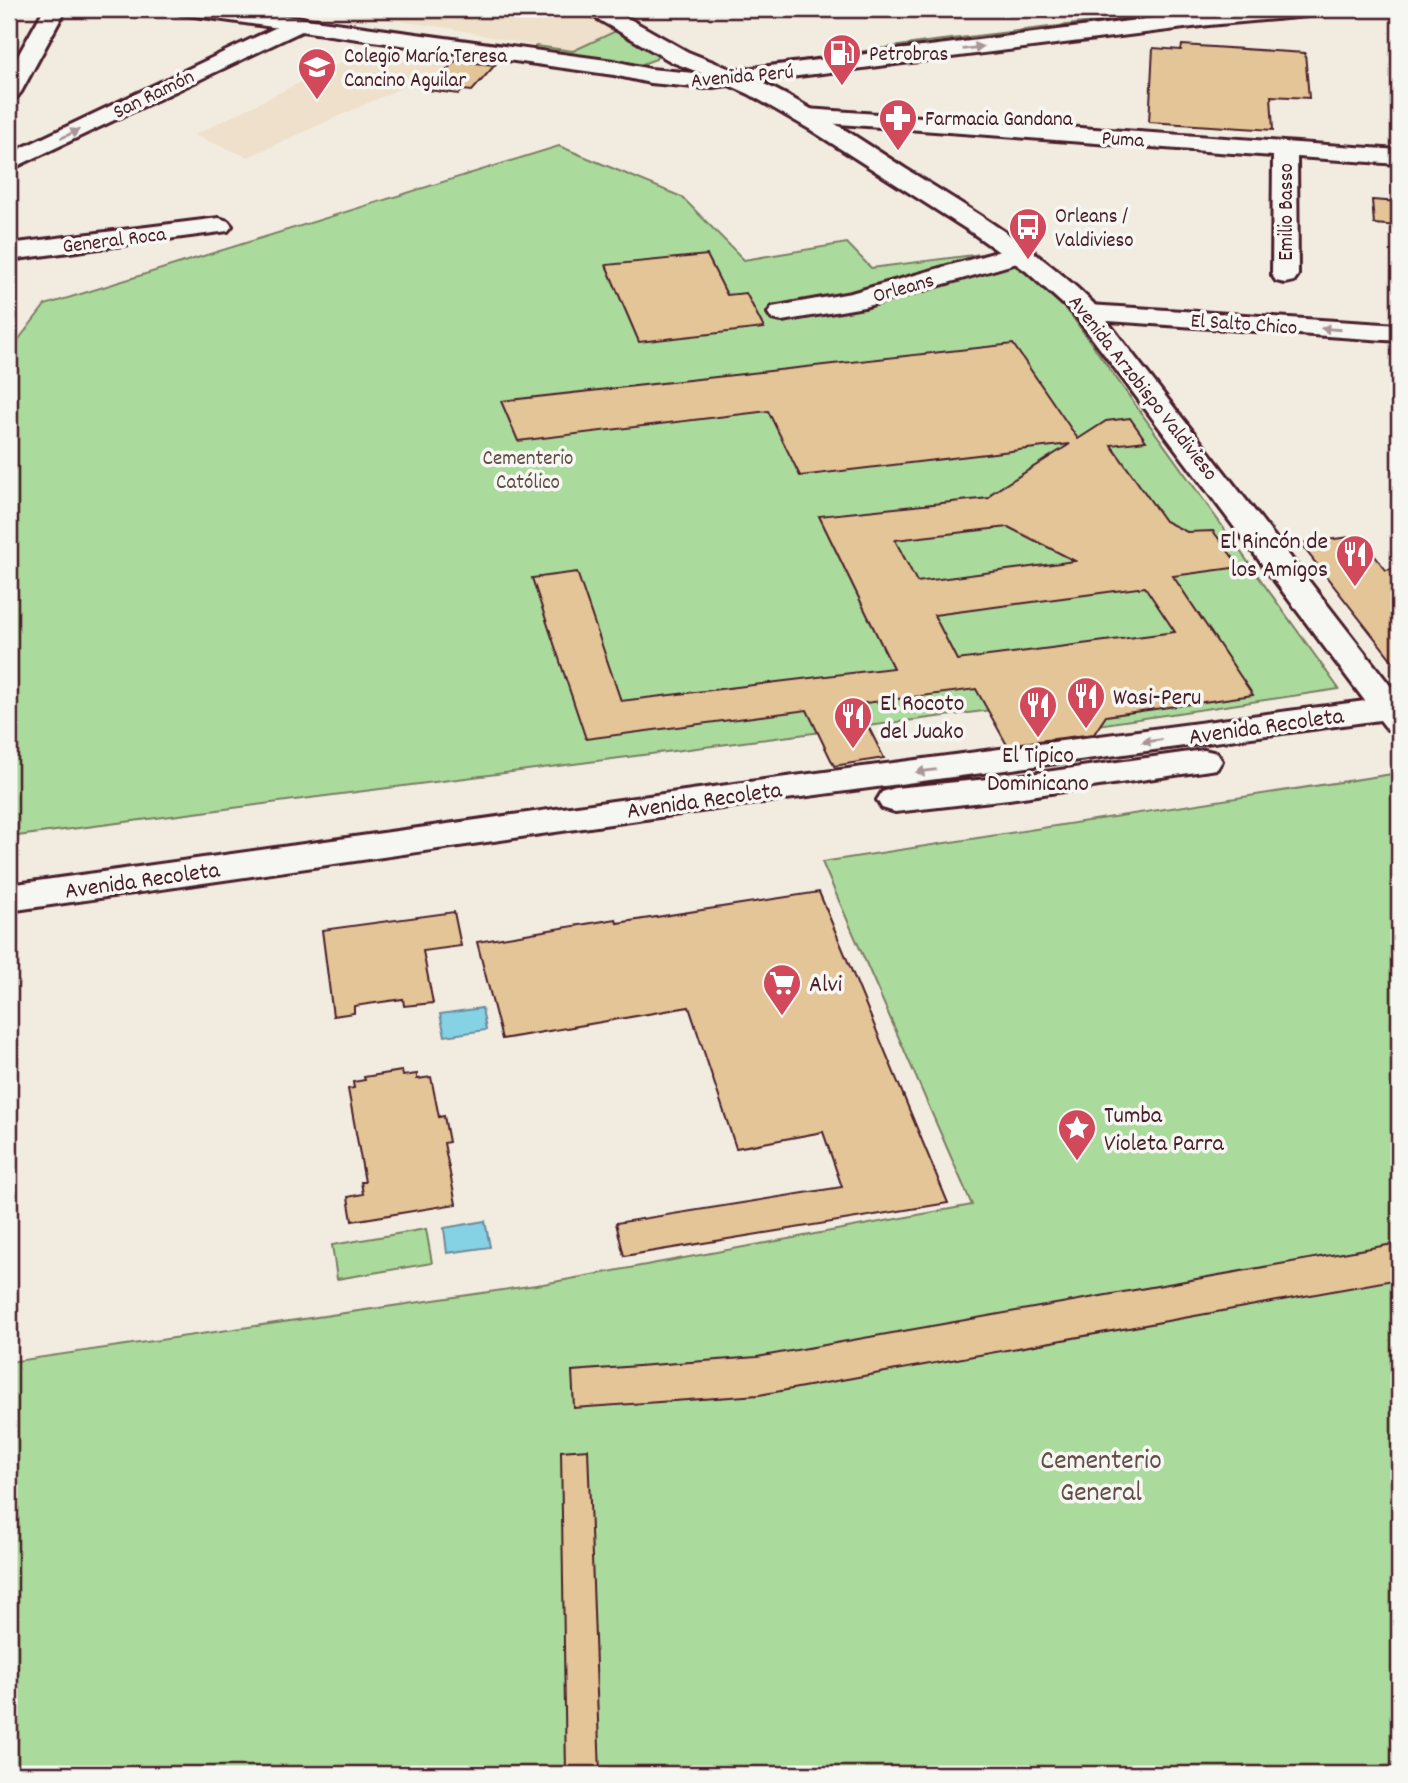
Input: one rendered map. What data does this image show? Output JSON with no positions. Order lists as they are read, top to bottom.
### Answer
{
  "streets": {
    "main road": [
      "Avenida Perú",
      "San Ramón",
      "Puma",
      "Emilio Basso",
      "General Roca",
      "Orleans",
      "El Salto Chico",
      "Avenida Arzobispo Valdivieso",
      "Avenida Recoleta"
    ]
  },
  "crossings": [
    ["Avenida Perú", "Avenida Arzobispo Valdivieso"],
    ["Puma", "Emilio Basso"],
    ["Puma", "Avenida Arzobispo Valdivieso"],
    ["Orleans", "Avenida Arzobispo Valdivieso"],
    ["El Salto Chico", "Avenida Arzobispo Valdivieso"],
    ["Avenida Arzobispo Valdivieso", "Avenida Recoleta"]
  ],
  "one_way": ["San Ramón", "El Salto Chico"],
  "parks": ["Cementerio Católico", "Cementerio General"],
  "places": {
    "fuel station": ["Petrobras"],
    "school or university": ["Colegio María Teresa Cancino Aguilar"],
    "pharmacy": ["Farmacia Gandana"],
    "bus stop": ["Orleans / Valdivieso"],
    "restaurant": [
      "El Rincón de los Amigos",
      "Wasi-Peru",
      "El Tipico Dominicano",
      "El Rocoto del Juako"
    ],
    "supermarket": ["Alvi"],
    "place": ["Tumba Violeta Parra"]
  }
}
